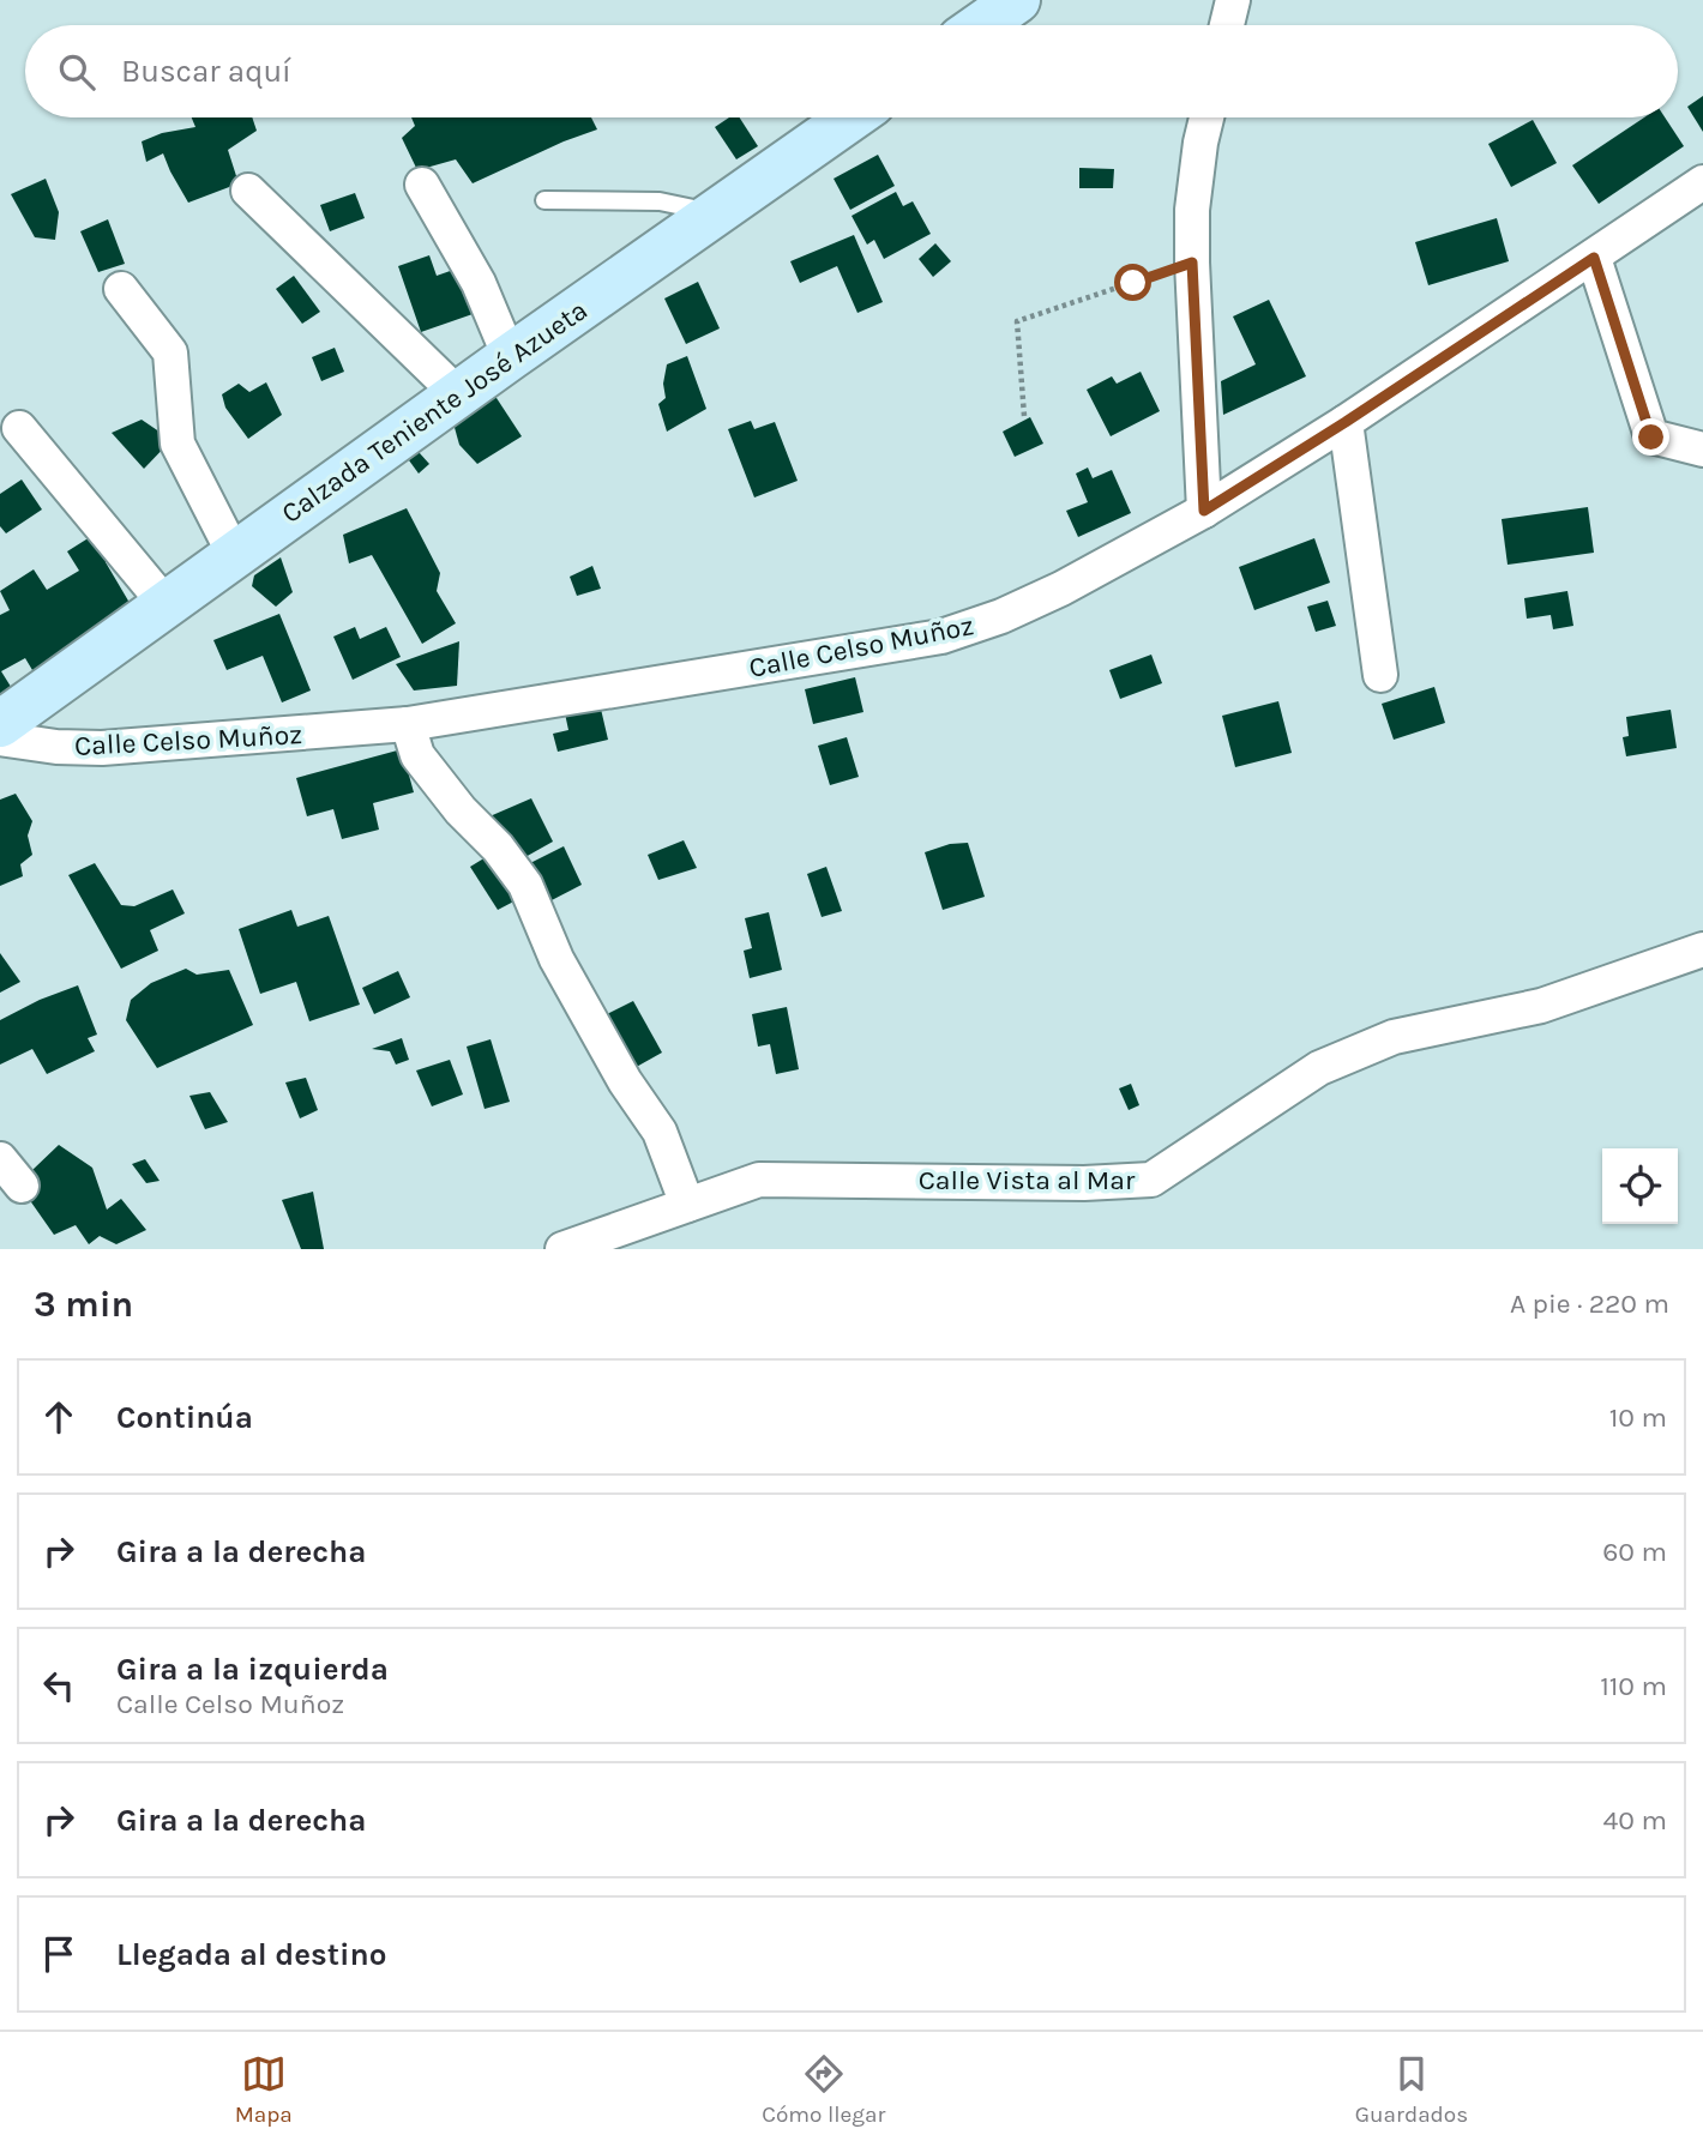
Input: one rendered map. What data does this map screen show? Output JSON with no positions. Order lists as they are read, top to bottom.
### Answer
{
  "streets": {
    "main road": ["Calzada Teniente José Azueta"],
    "street": ["Calle Celso Muñoz", "Calle Vista al Mar"]
  },
  "page": {
    "search": "Buscar aquí",
    "heading": ["3 min", "A pie · 220 m"],
    "list": [
      ["Continúa", "10 m"],
      ["Gira a la derecha", "60 m"],
      ["Gira a la izquierda", "Calle Celso Muñoz", "110 m"],
      ["Gira a la derecha", "40 m"],
      "Llegada al destino"
    ],
    "nav": ["Mapa", "Cómo llegar", "Guardados"]
  }
}
